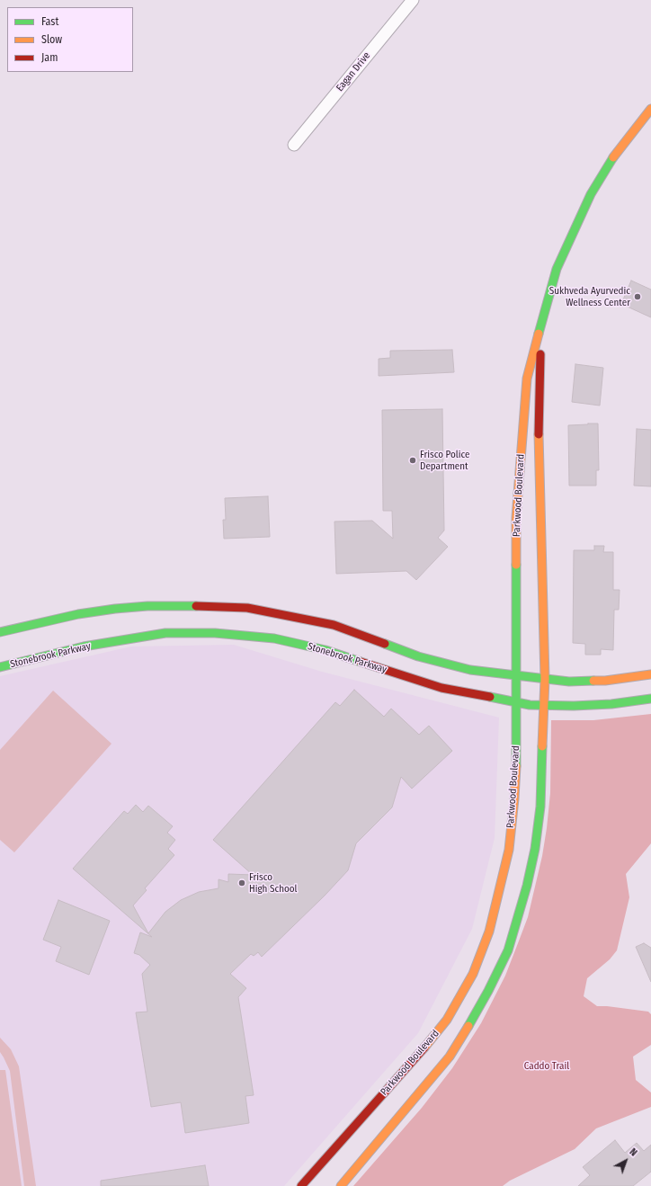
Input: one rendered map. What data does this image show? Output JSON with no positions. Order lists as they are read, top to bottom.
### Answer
{
  "streets": {
    "main road": ["Parkwood Boulevard", "Stonebrook Parkway"],
    "street": ["Eagan Drive"]
  },
  "crossings": [
    ["Parkwood Boulevard", "Stonebrook Parkway"]
  ],
  "parks": ["Caddo Trail"],
  "places": ["Sukhveda Ayurvedic Wellness Center", "Frisco Police Department", "Frisco High School"],
  "legend": ["Fast", "Slow", "Jam"],
  "north": "top right"
}
